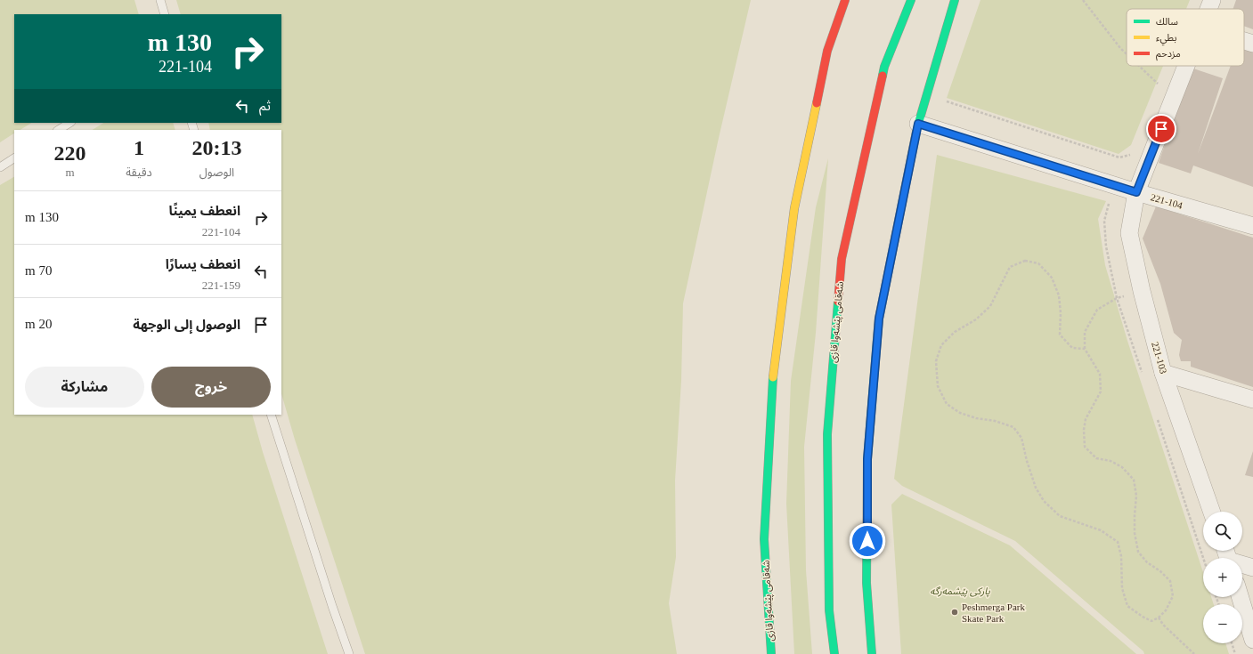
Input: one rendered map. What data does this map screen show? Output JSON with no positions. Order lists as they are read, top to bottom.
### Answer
{
  "streets": {
    "main road": ["شەقامی پێشەوا قازی"],
    "street": ["221-104", "221-103"]
  },
  "crossings": [
    ["221-104", "221-103"]
  ],
  "parks": ["پارکی پێشمەرگە"],
  "places": ["Peshmerga Park Skate Park"],
  "legend": ["سالك", "بطيء", "مزدحم"],
  "page": {
    "turn": ["130 m", "221-104"],
    "then": "ثم",
    "eta": [
      "20:13",
      "الوصول",
      "1",
      "دقيقة",
      "220",
      "m"
    ],
    "list": [
      {
        "name": "انعطف يمينًا",
        "note": "221-104",
        "value": "130 m"
      },
      {
        "name": "انعطف يسارًا",
        "note": "221-159",
        "value": "70 m"
      },
      {
        "name": "الوصول إلى الوجهة",
        "value": "20 m"
      }
    ],
    "buttons": ["خروج", "مشاركة"],
    "map_buttons": ["+", "−"]
  }
}
